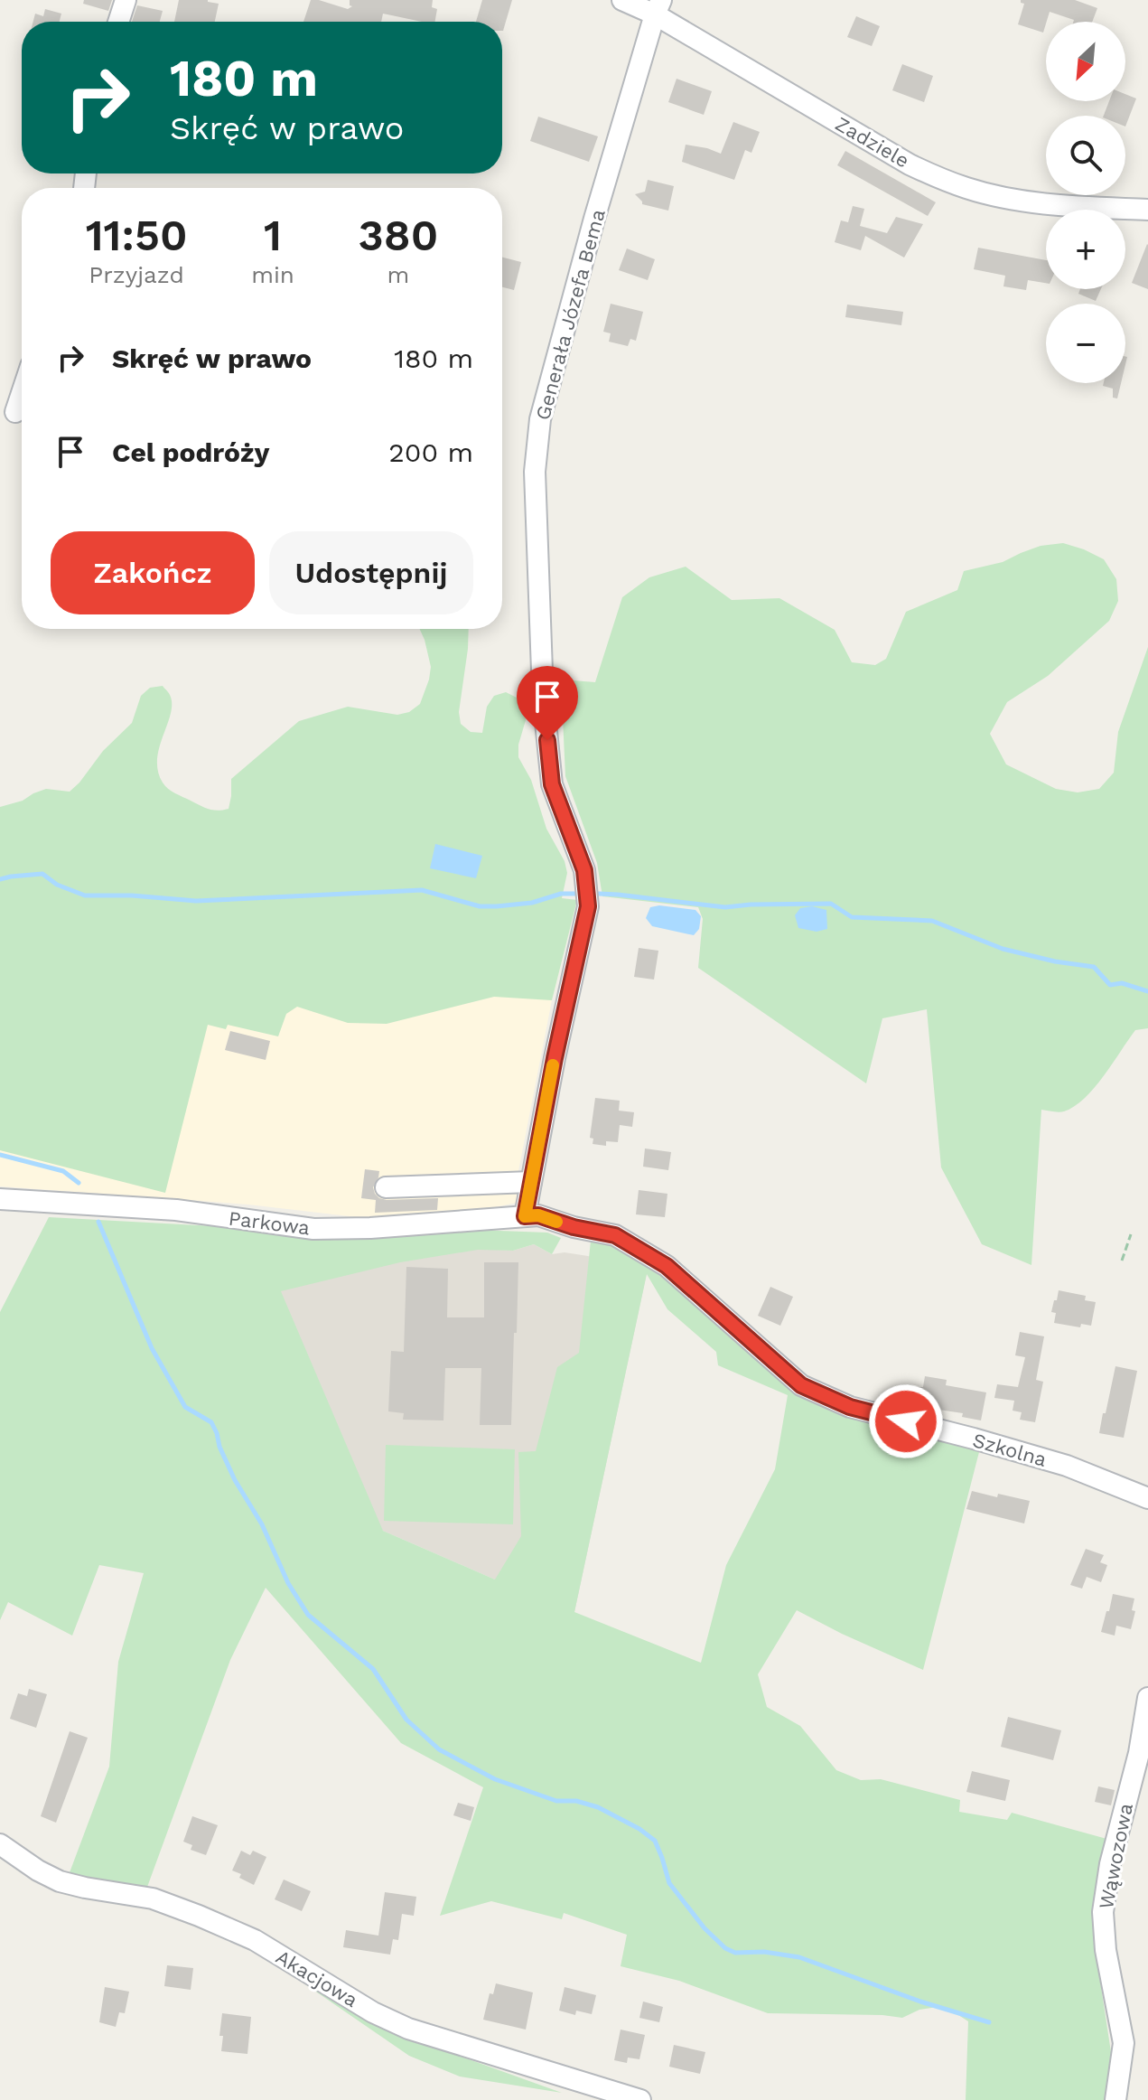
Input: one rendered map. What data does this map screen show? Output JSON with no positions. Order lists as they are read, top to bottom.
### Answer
{
  "streets": {
    "street": [
      "Zadziele",
      "Generała Józefa Bema",
      "Parkowa",
      "Szkolna",
      "Wąwozowa",
      "Akacjowa"
    ]
  },
  "crossings": [
    ["Zadziele", "Generała Józefa Bema"],
    ["Generała Józefa Bema", "Parkowa"],
    ["Generała Józefa Bema", "Szkolna"],
    ["Parkowa", "Szkolna"]
  ],
  "north": "bottom left",
  "page": {
    "map_buttons": ["+", "−"],
    "turn": ["180 m", "Skręć w prawo"],
    "eta": [
      "11:50",
      "Przyjazd",
      "1",
      "min",
      "380",
      "m"
    ],
    "list": [
      {
        "name": "Skręć w prawo",
        "value": "180 m"
      },
      {
        "name": "Cel podróży",
        "value": "200 m"
      }
    ],
    "buttons": ["Zakończ", "Udostępnij"]
  }
}
